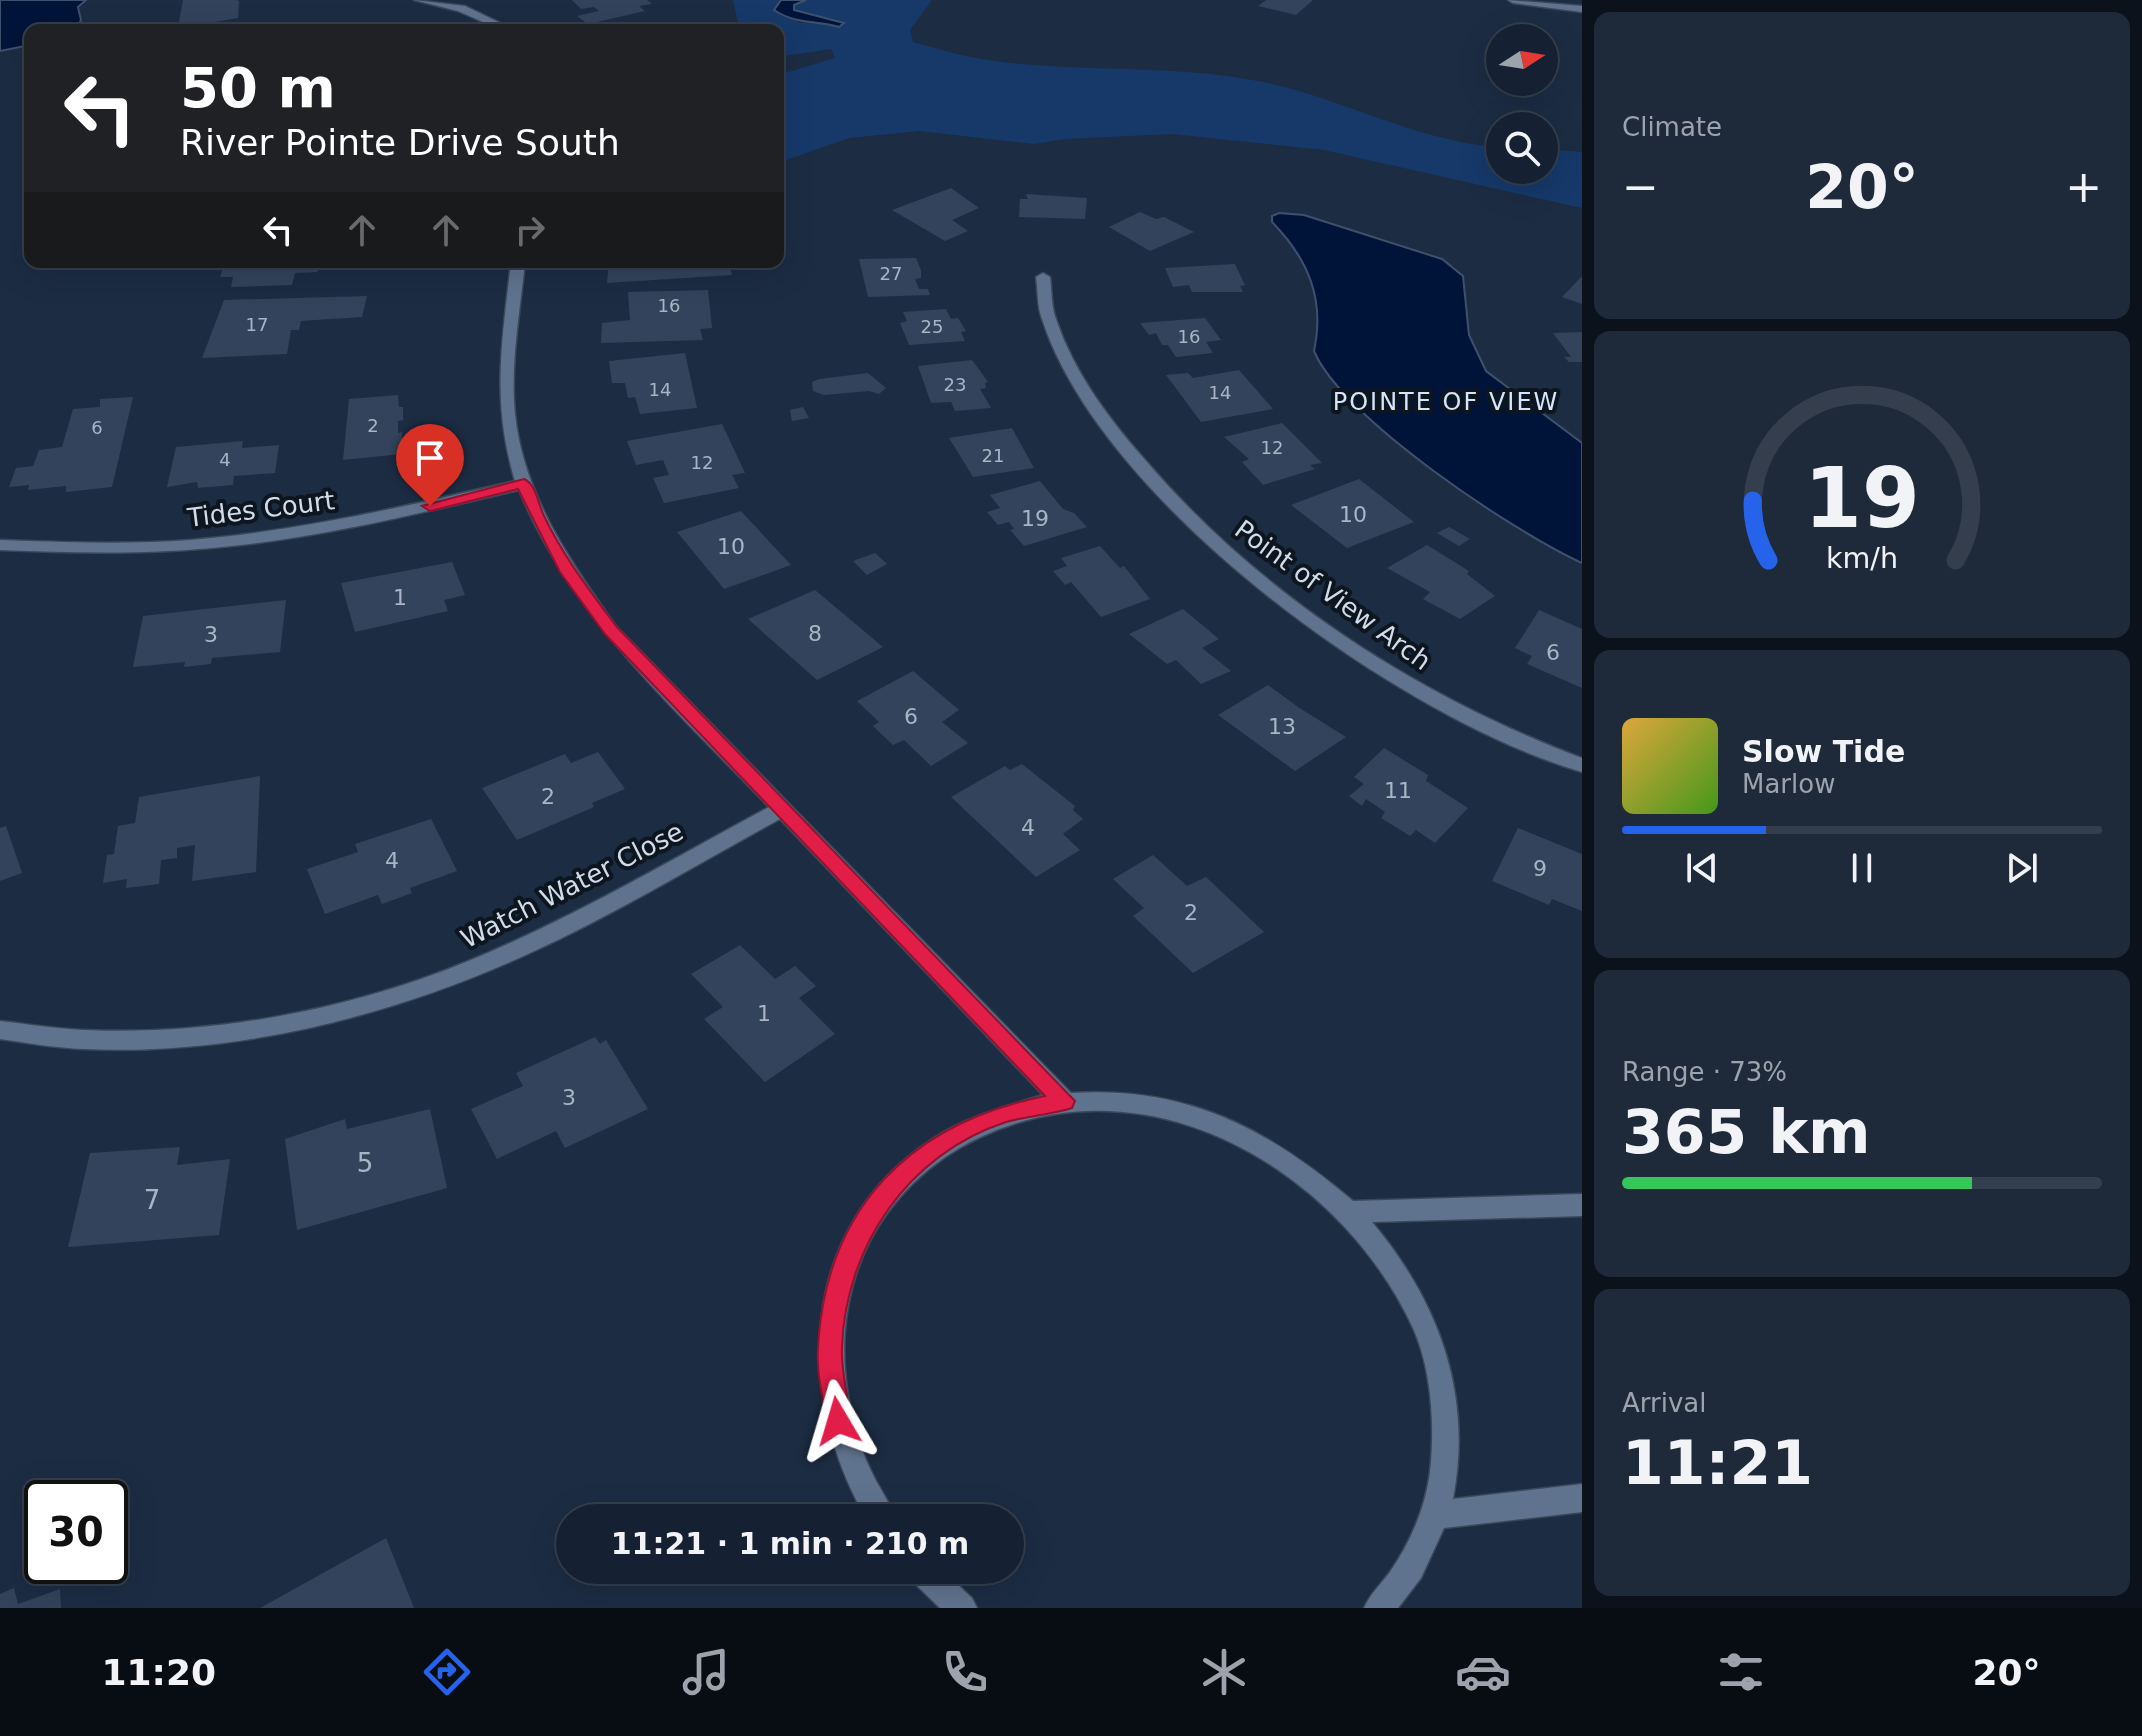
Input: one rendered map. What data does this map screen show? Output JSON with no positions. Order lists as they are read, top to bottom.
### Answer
{
  "streets": {
    "street": ["Tides Court", "Point of View Arch", "Watch Water Close"]
  },
  "districts": ["POINTE OF VIEW"],
  "house_numbers": [
    "27",
    "16",
    "17",
    "25",
    "16",
    "23",
    "14",
    "14",
    "2",
    "6",
    "12",
    "21",
    "4",
    "12",
    "10",
    "19",
    "10",
    "1",
    "8",
    "3",
    "6",
    "6",
    "13",
    "11",
    "2",
    "4",
    "4",
    "9",
    "2",
    "1",
    "3",
    "5",
    "7"
  ],
  "north": "right",
  "page": {
    "tile": [
      "Climate",
      ["Range · 73%", "365 km"],
      ["Arrival", "11:21"]
    ],
    "turn": ["50 m", "River Pointe Drive South"],
    "heat": ["−", "20°", "+"],
    "song": ["Slow Tide", "Marlow"],
    "limit": "30",
    "trip": "11:21 · 1 min · 210 m",
    "tabs": ["11:20", "20°"],
    "gauge": ["19", "km/h"]
  }
}
